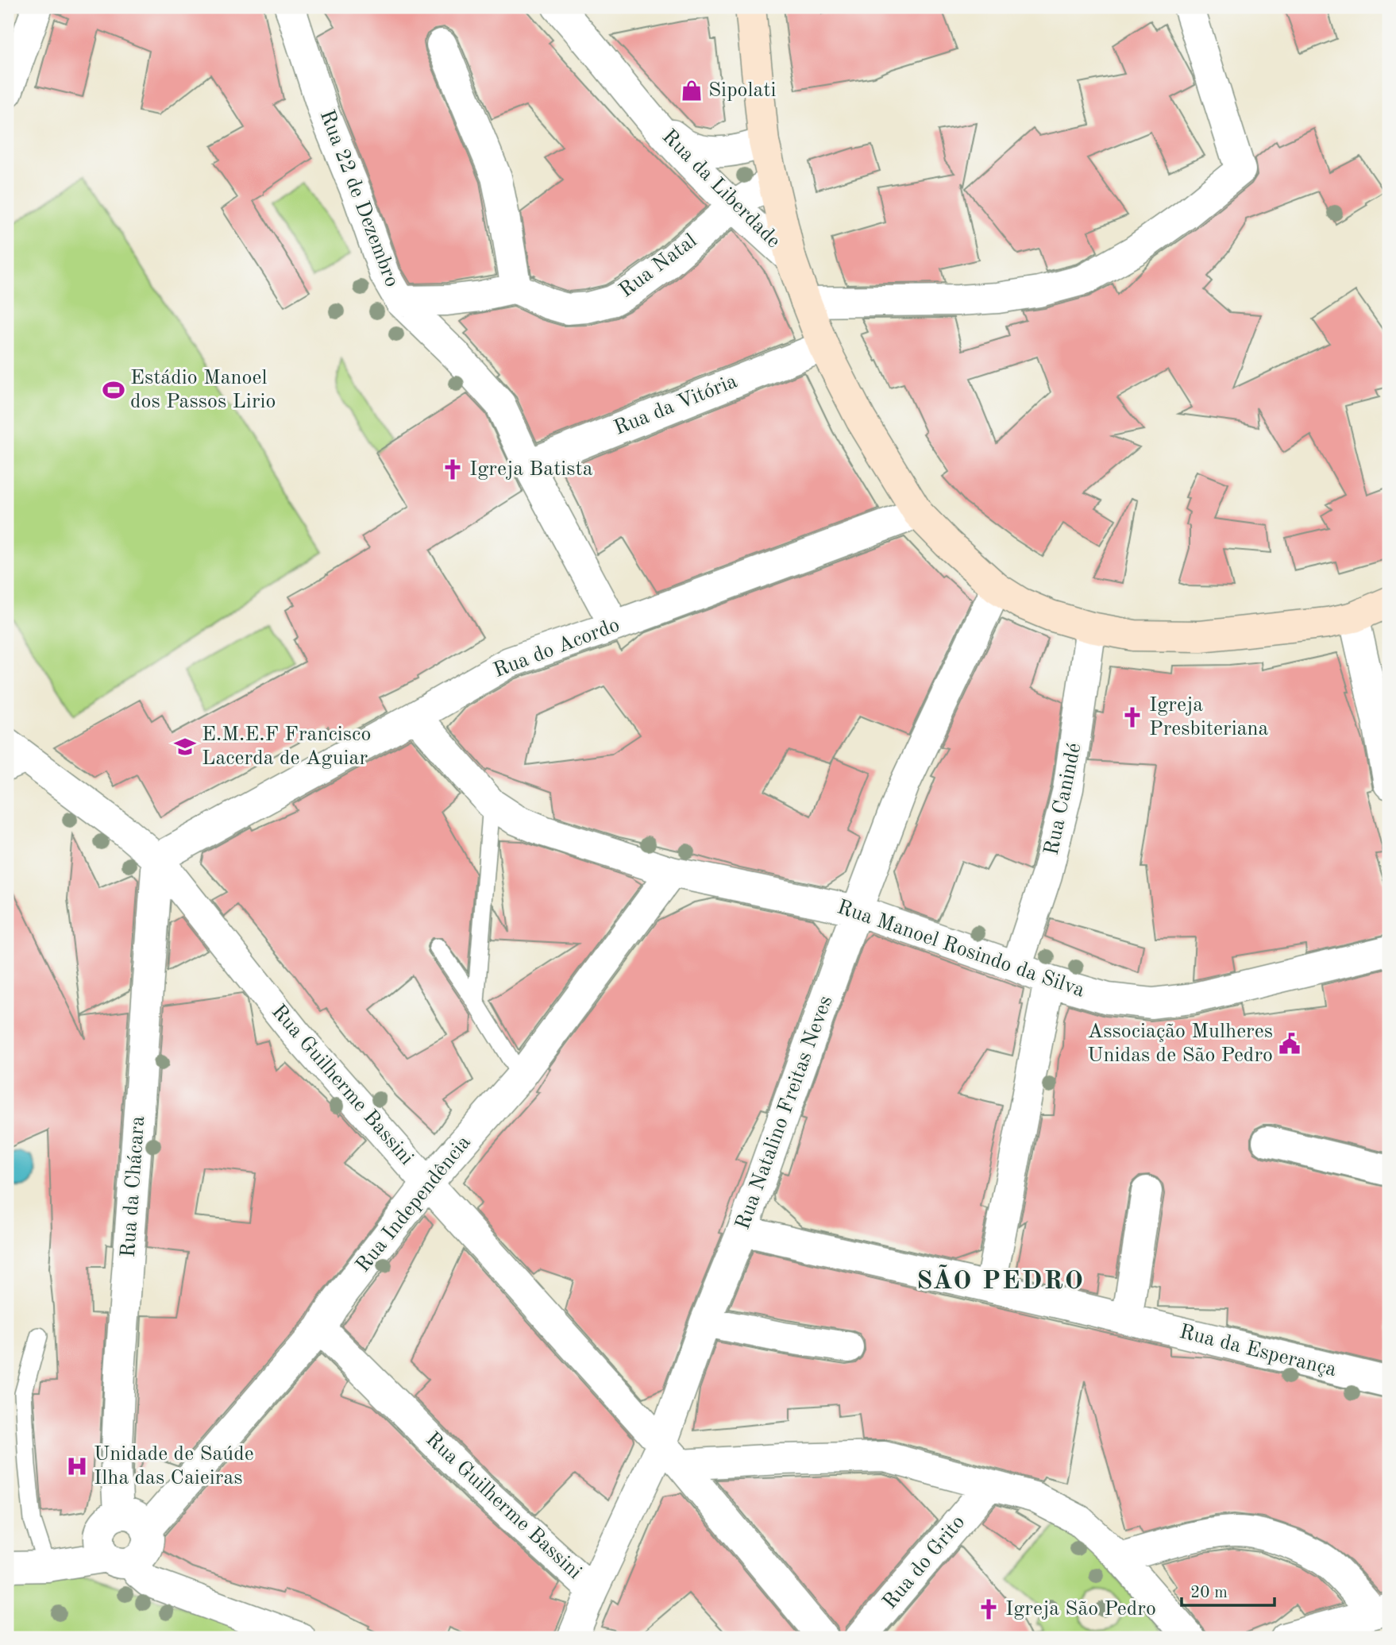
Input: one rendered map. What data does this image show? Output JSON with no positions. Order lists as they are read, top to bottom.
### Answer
{
  "streets": {
    "street": [
      "Rua da Liberdade",
      "Rua 22 de Dezembro",
      "Rua Natal",
      "Rua da Vitória",
      "Rua do Acordo",
      "Rua Canindé",
      "Rua Manoel Rosindo da Silva",
      "Rua Guilherme Bassini",
      "Rua Natalino Freitas Neves",
      "Rua da Chácara",
      "Rua Independência",
      "Rua da Esperança",
      "Rua do Grito"
    ]
  },
  "crossings": [
    ["Rua da Liberdade", "Rua Natal"],
    ["Rua 22 de Dezembro", "Rua da Vitória"],
    ["Rua 22 de Dezembro", "Rua do Acordo"],
    ["Rua do Acordo", "Rua Manoel Rosindo da Silva"],
    ["Rua do Acordo", "Rua Guilherme Bassini"],
    ["Rua do Acordo", "Rua da Chácara"],
    ["Rua Canindé", "Rua Manoel Rosindo da Silva"],
    ["Rua Manoel Rosindo da Silva", "Rua Natalino Freitas Neves"],
    ["Rua Manoel Rosindo da Silva", "Rua Independência"],
    ["Rua Guilherme Bassini", "Rua Natalino Freitas Neves"],
    ["Rua Guilherme Bassini", "Rua da Chácara"],
    ["Rua Guilherme Bassini", "Rua Independência"],
    ["Rua Natalino Freitas Neves", "Rua da Esperança"],
    ["Rua da Chácara", "Rua Independência"]
  ],
  "districts": ["SÃO PEDRO"],
  "places": {
    "shop": ["Sipolati"],
    "sports": ["Estádio Manoel dos Passos Lirio"],
    "church": ["Igreja Batista", "Igreja Presbiteriana", "Igreja São Pedro"],
    "school or university": ["E.M.E.F Francisco Lacerda de Aguiar"],
    "public building": ["Associação Mulheres Unidas de São Pedro"],
    "hospital": ["Unidade de Saúde Ilha das Caieiras"]
  },
  "scale_bar": "20 m"
}
